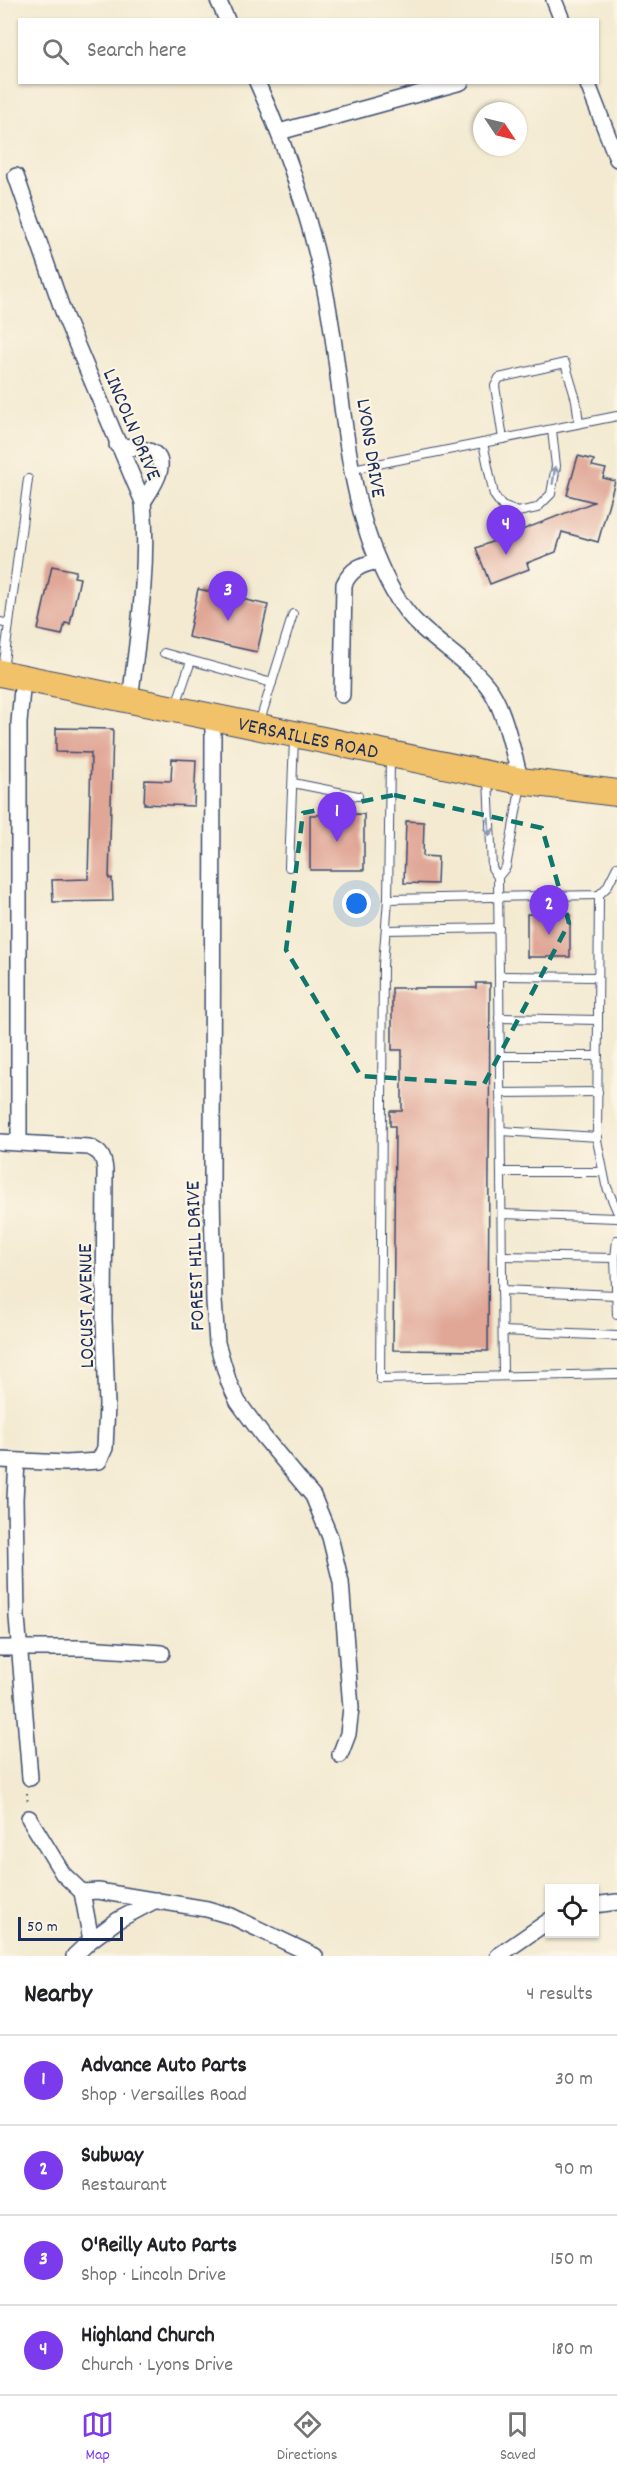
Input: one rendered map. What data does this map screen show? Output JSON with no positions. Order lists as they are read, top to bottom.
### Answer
{
  "streets": {
    "highway": ["VERSAILLES ROAD"],
    "street": [
      "LINCOLN DRIVE",
      "LYONS DRIVE",
      "FOREST HILL DRIVE",
      "LOCUST AVENUE"
    ]
  },
  "crossings": [
    ["LINCOLN DRIVE", "VERSAILLES ROAD"],
    ["LYONS DRIVE", "VERSAILLES ROAD"],
    ["VERSAILLES ROAD", "FOREST HILL DRIVE"]
  ],
  "scale_bar": "50 m",
  "north": "bottom right",
  "page": {
    "search": "Search here",
    "pins": [
      "4",
      "3",
      "1",
      "2"
    ],
    "scale": "50 m",
    "heading": ["Nearby", "4 results"],
    "list": [
      {
        "mark": "1",
        "name": "Advance Auto Parts",
        "note": "Shop · Versailles Road",
        "value": "30 m"
      },
      {
        "mark": "2",
        "name": "Subway",
        "note": "Restaurant",
        "value": "90 m"
      },
      {
        "mark": "3",
        "name": "O'Reilly Auto Parts",
        "note": "Shop · Lincoln Drive",
        "value": "150 m"
      },
      {
        "mark": "4",
        "name": "Highland Church",
        "note": "Church · Lyons Drive",
        "value": "180 m"
      }
    ],
    "nav": ["Map", "Directions", "Saved"]
  }
}
